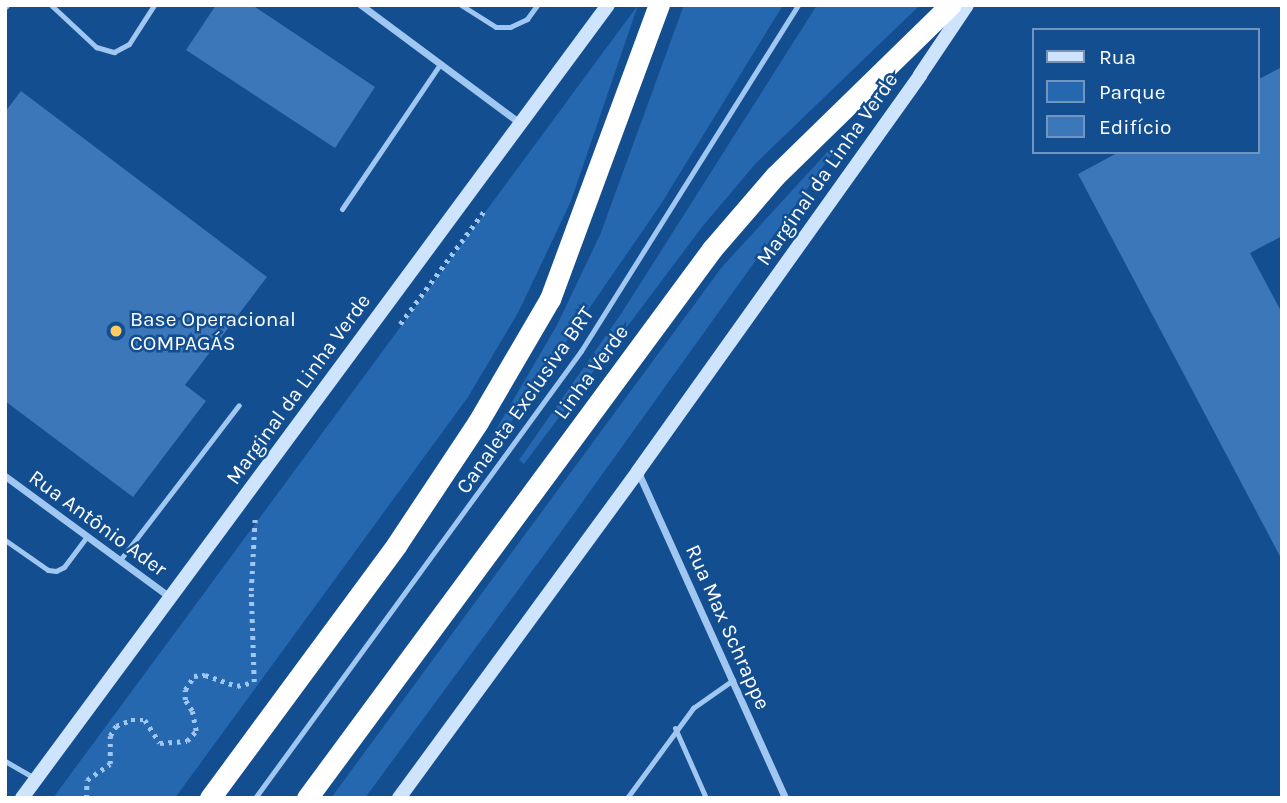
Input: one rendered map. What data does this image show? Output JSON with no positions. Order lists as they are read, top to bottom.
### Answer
{
  "streets": {
    "highway": ["Linha Verde"],
    "main road": ["Marginal da Linha Verde"],
    "street": ["Rua Antônio Ader", "Rua Max Schrappe"],
    "lane": ["Canaleta Exclusiva BRT"]
  },
  "crossings": [
    ["Marginal da Linha Verde", "Rua Antônio Ader"],
    ["Marginal da Linha Verde", "Rua Max Schrappe"]
  ],
  "places": ["Base Operacional COMPAGÁS"],
  "legend": ["Rua", "Parque", "Edifício"]
}
